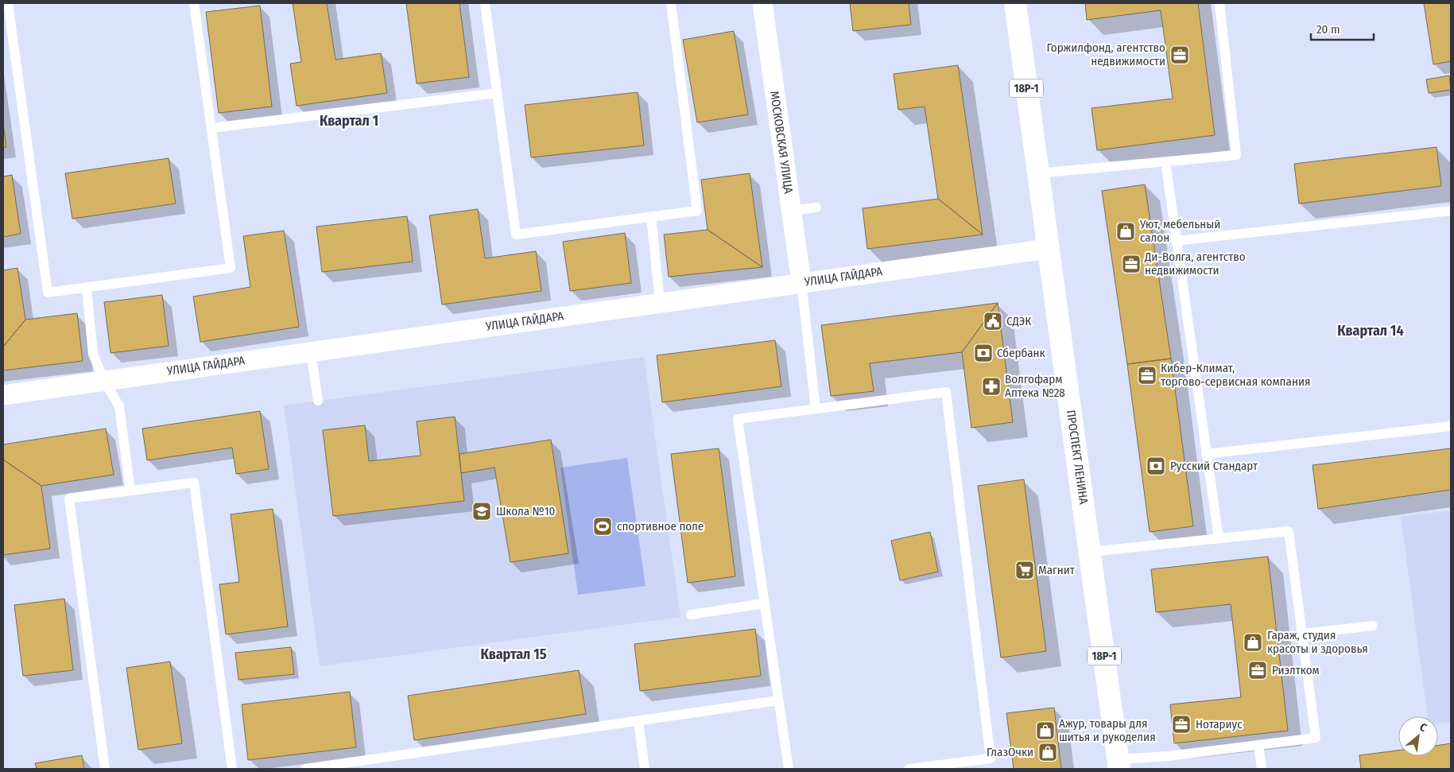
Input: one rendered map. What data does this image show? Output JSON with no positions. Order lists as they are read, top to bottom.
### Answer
{
  "streets": {
    "main road": ["18Р-1", "ПРОСПЕКТ ЛЕНИНА"],
    "street": ["МОСКОВСКАЯ УЛИЦА", "УЛИЦА ГАЙДАРА"]
  },
  "crossings": [
    ["МОСКОВСКАЯ УЛИЦА", "УЛИЦА ГАЙДАРА"],
    ["УЛИЦА ГАЙДАРА", "ПРОСПЕКТ ЛЕНИНА"]
  ],
  "districts": ["Квартал 1", "Квартал 14", "Квартал 15"],
  "places": {
    "office": [
      "Горжилфонд, агентство недвижимости",
      "Ди-Волга, агентство недвижимости",
      "Кибер-Климат, торгово-сервисная компания",
      "Риэлтком",
      "Нотариус"
    ],
    "shop": [
      "Уют, мебельный салон",
      "Гараж, студия красоты и здоровья",
      "Ажур, товары для шитья и рукоделия",
      "ГлазОчки"
    ],
    "public building": ["СДЭК"],
    "bank": ["Сбербанк", "Русский Стандарт"],
    "pharmacy": ["Волгофарм Аптека №28"],
    "school or university": ["Школа №10"],
    "sports": ["спортивное поле"],
    "supermarket": ["Магнит"]
  },
  "scale_bar": "20 m",
  "north": "top right"
}
